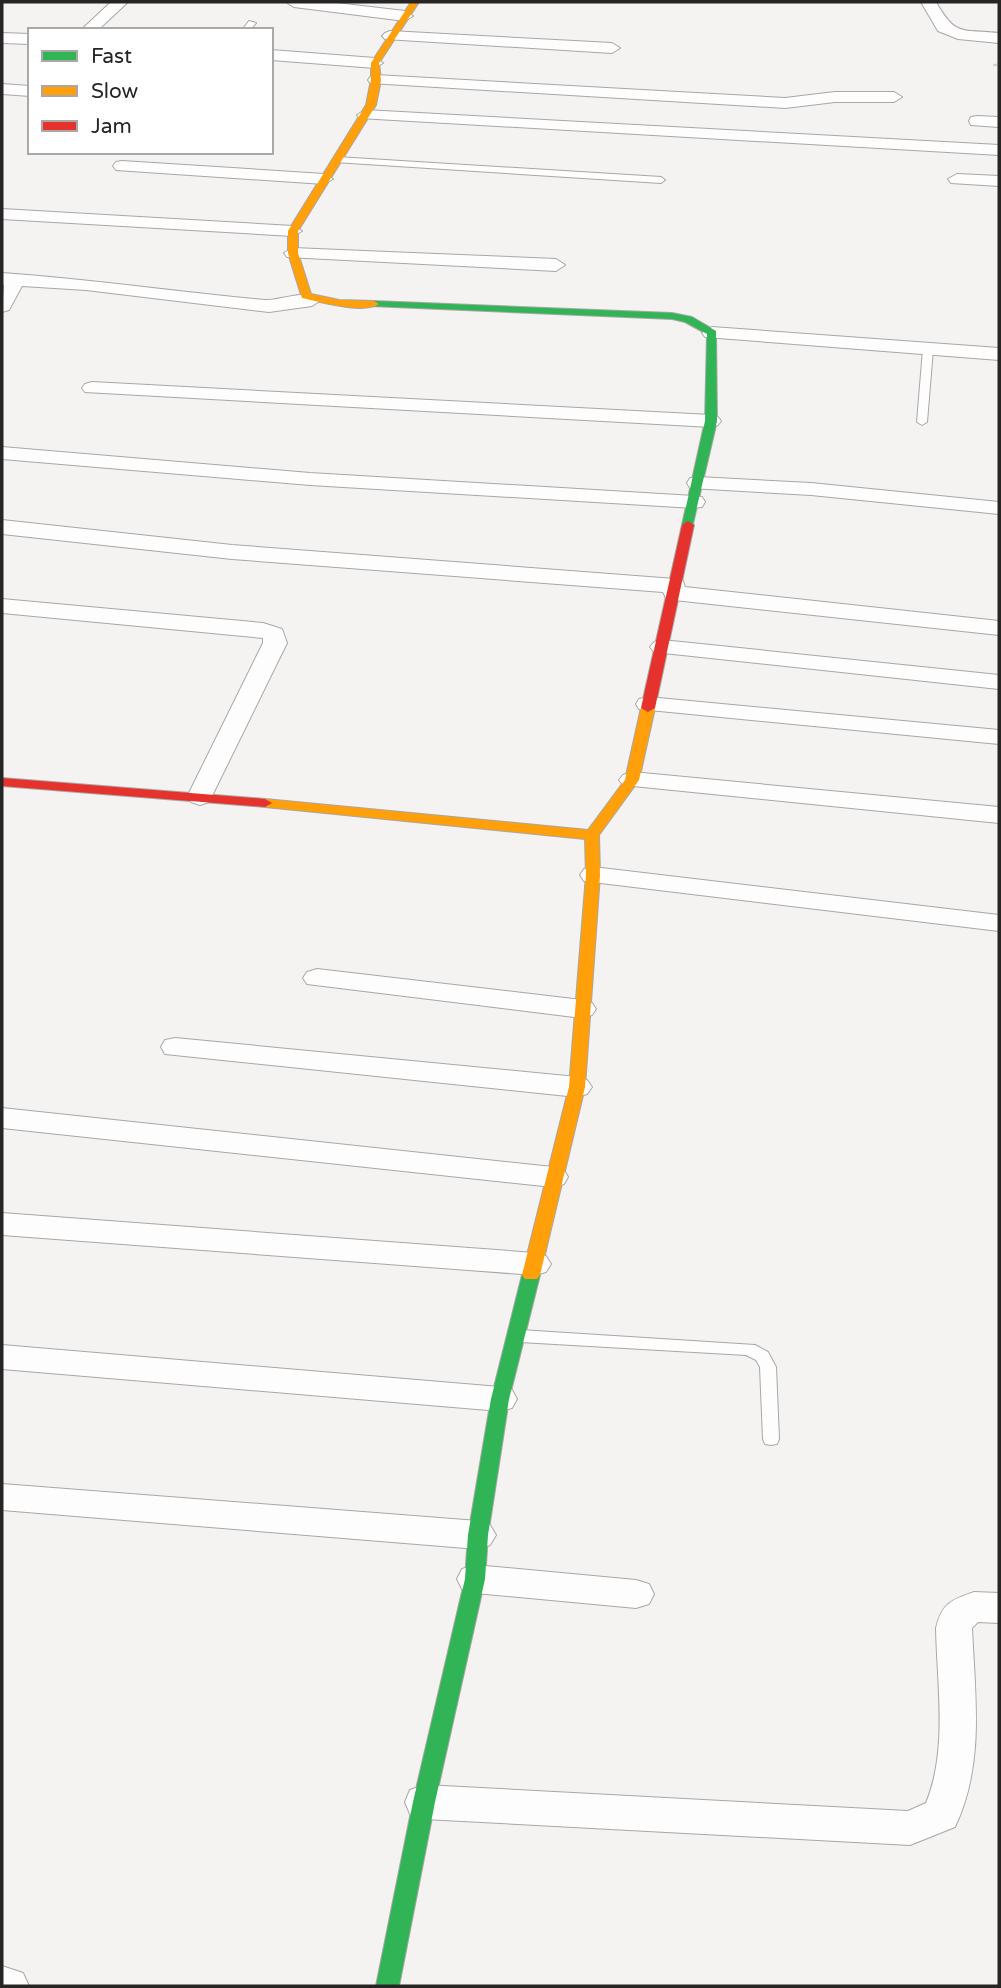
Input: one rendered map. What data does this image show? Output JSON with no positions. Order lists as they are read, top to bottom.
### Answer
{
  "legend": ["Fast", "Slow", "Jam"]
}
